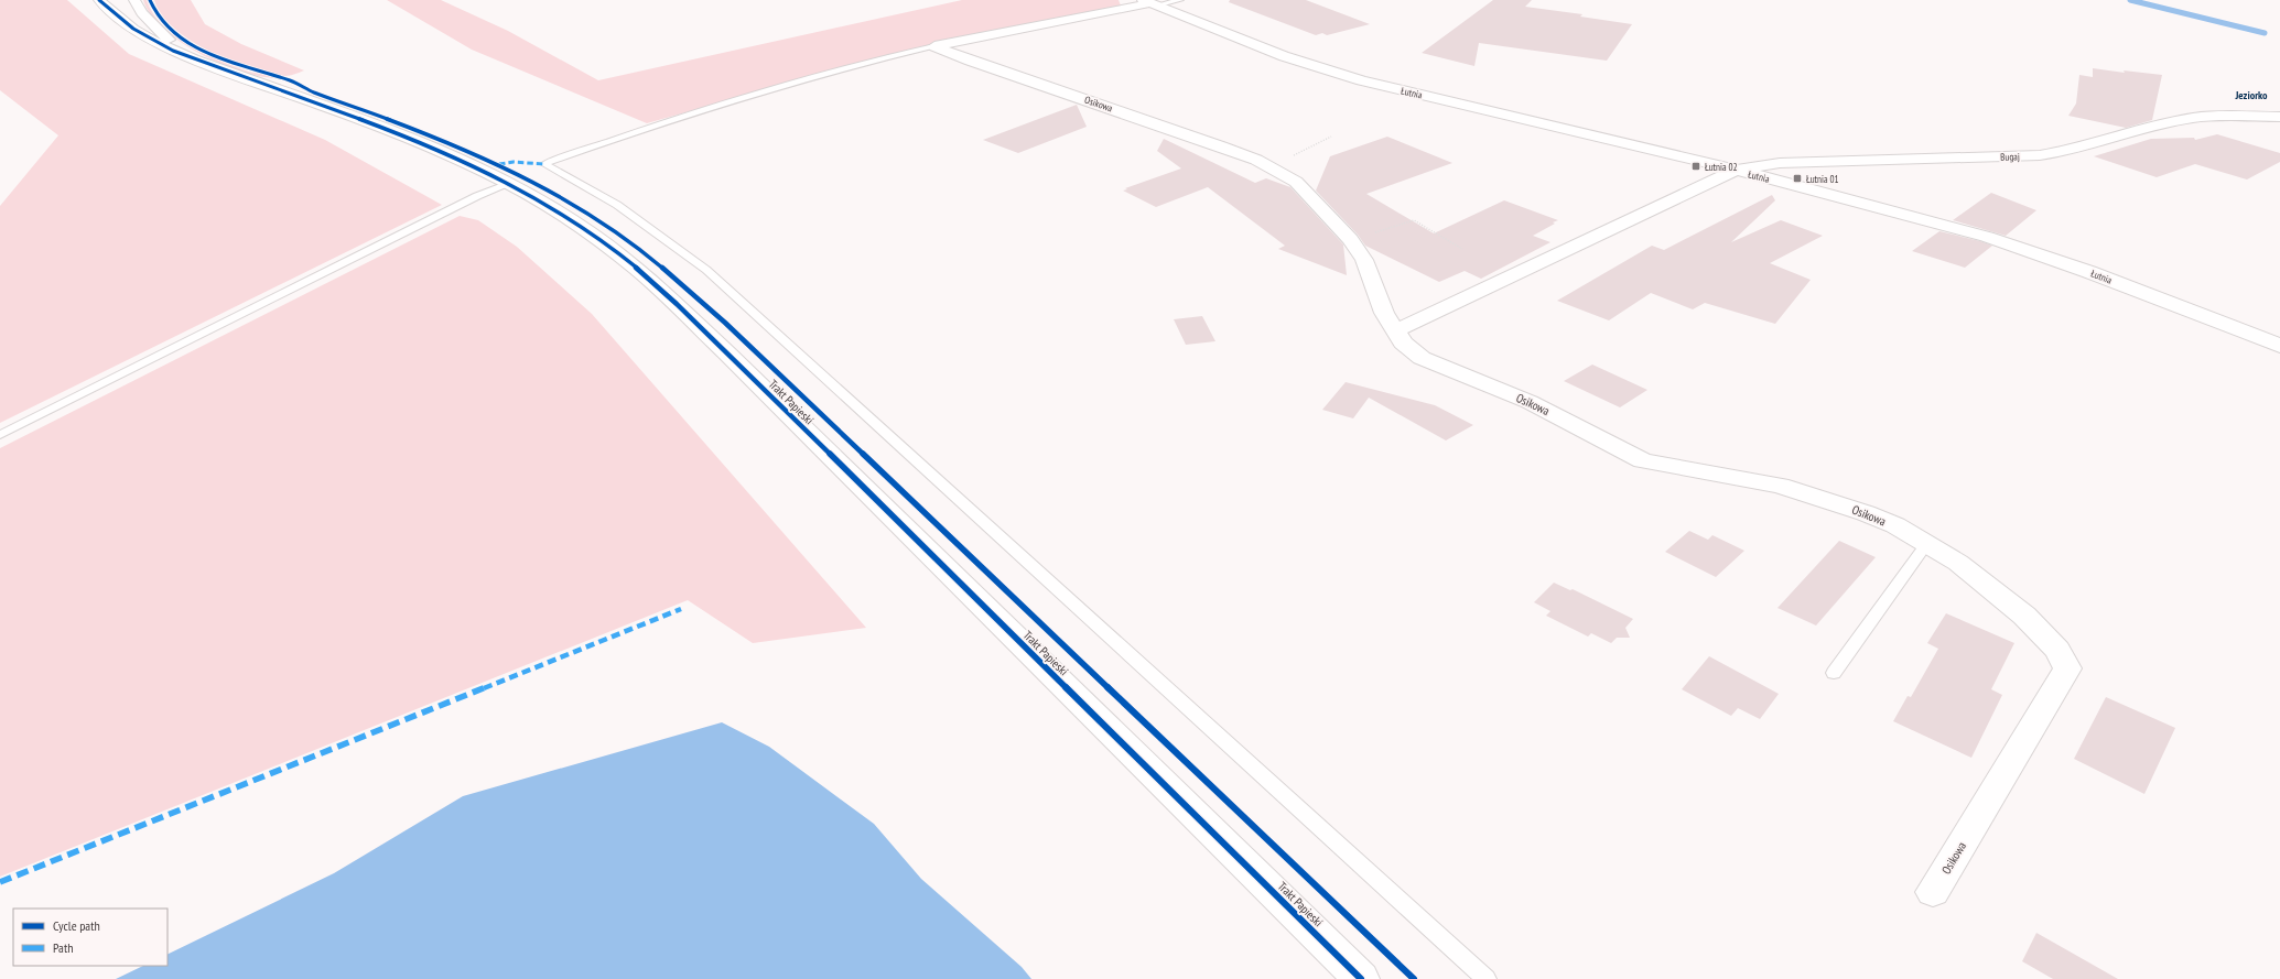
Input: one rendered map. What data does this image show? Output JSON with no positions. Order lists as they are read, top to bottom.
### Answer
{
  "streets": {
    "street": [
      "Łutnia",
      "Osikowa",
      "Bugaj",
      "Trakt Papieski"
    ]
  },
  "crossings": [
    ["Łutnia", "Bugaj"]
  ],
  "districts": ["Jeziorko"],
  "places": {
    "transit": ["Łutnia 02", "Łutnia 01"]
  },
  "legend": ["Cycle path", "Path"]
}
